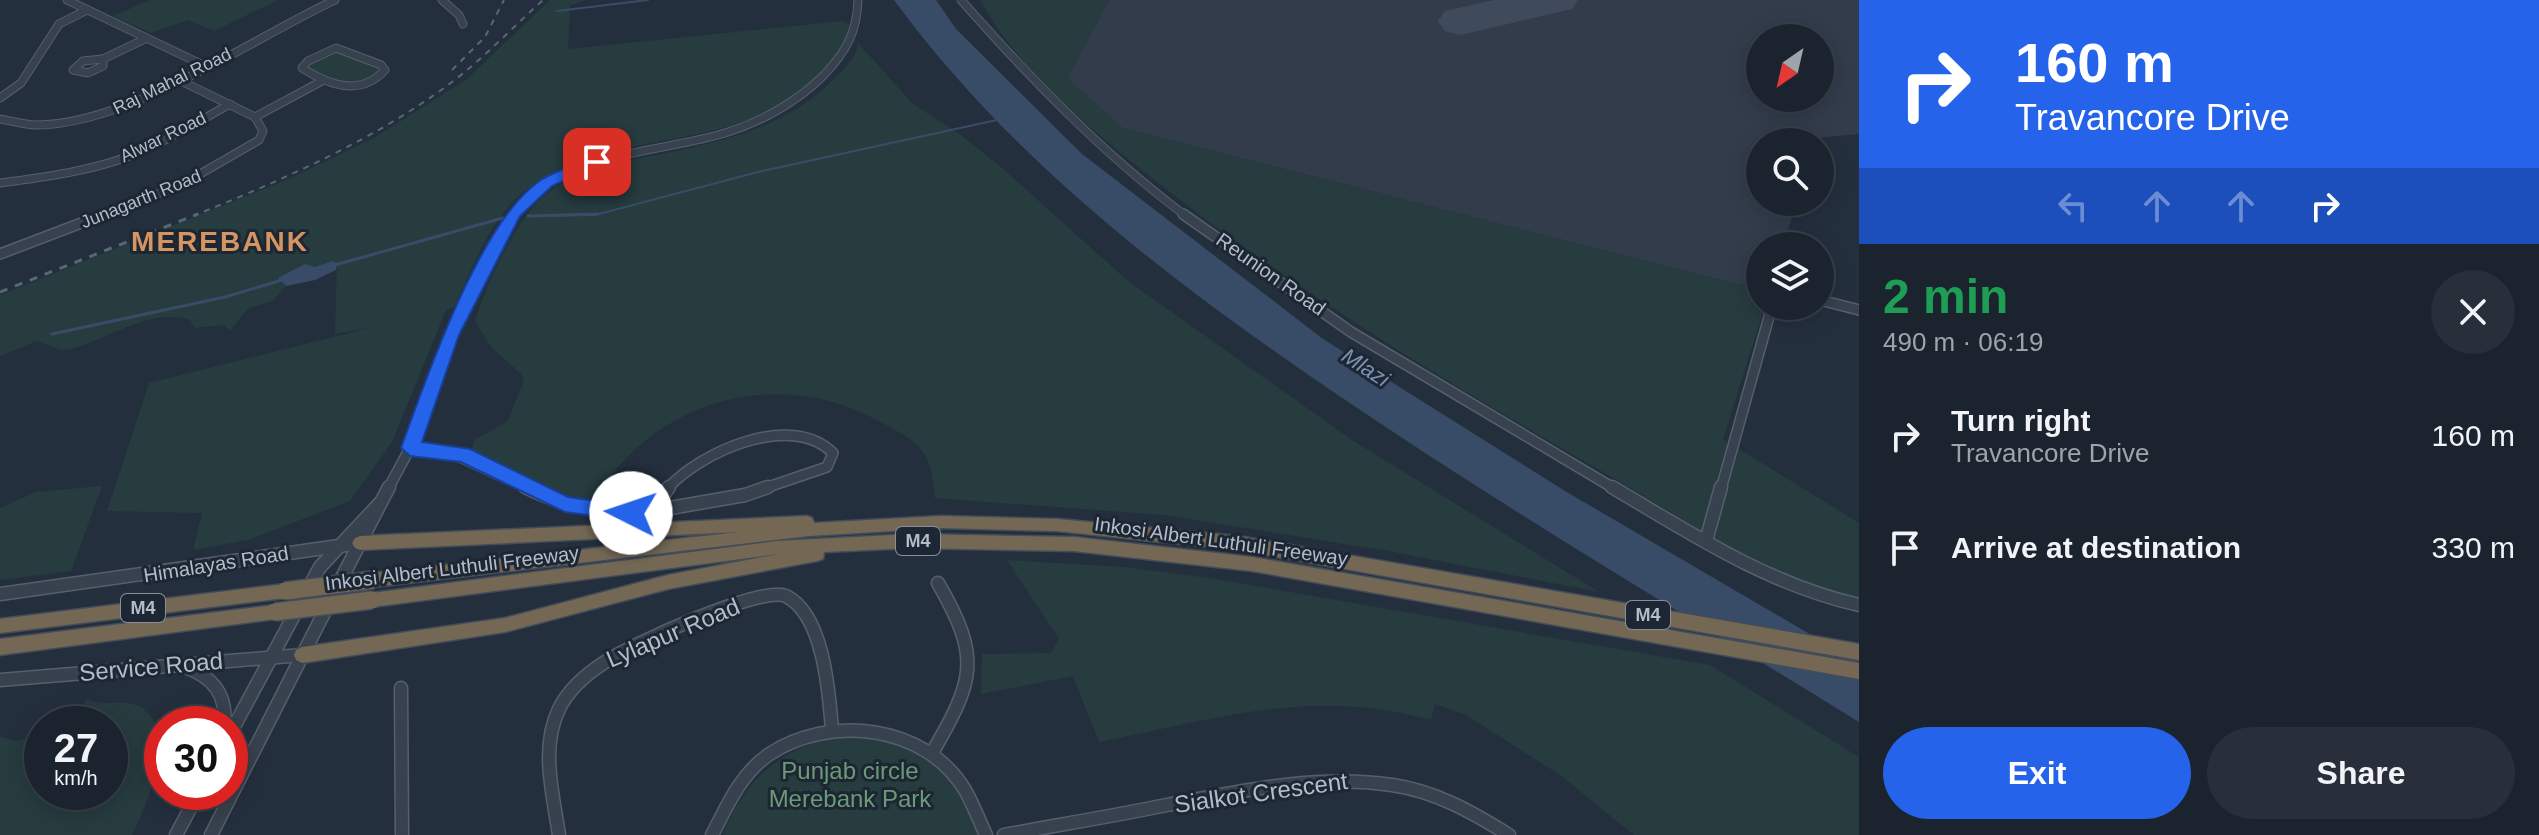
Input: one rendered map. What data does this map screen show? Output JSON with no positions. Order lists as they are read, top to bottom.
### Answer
{
  "streets": {
    "highway": ["M4", "Inkosi Albert Luthuli Freeway"],
    "street": [
      "Raj Mahal Road",
      "Alwar Road",
      "Junagarth Road",
      "Reunion Road",
      "Himalayas Road",
      "Lylapur Road",
      "Service Road",
      "Sialkot Crescent"
    ]
  },
  "crossings": [
    ["Himalayas Road", "Service Road"]
  ],
  "districts": ["MEREBANK"],
  "water": ["Mlazi"],
  "parks": ["Punjab circle Merebank Park"],
  "north": "bottom left",
  "page": {
    "turn": ["160 m", "Travancore Drive"],
    "heading": ["2 min", "490 m · 06:19"],
    "list": [
      {
        "name": "Turn right",
        "note": "Travancore Drive",
        "value": "160 m"
      },
      {
        "name": "Arrive at destination",
        "value": "330 m"
      }
    ],
    "speed": "27 km/h",
    "limit": "30",
    "buttons": ["Exit", "Share"]
  }
}
